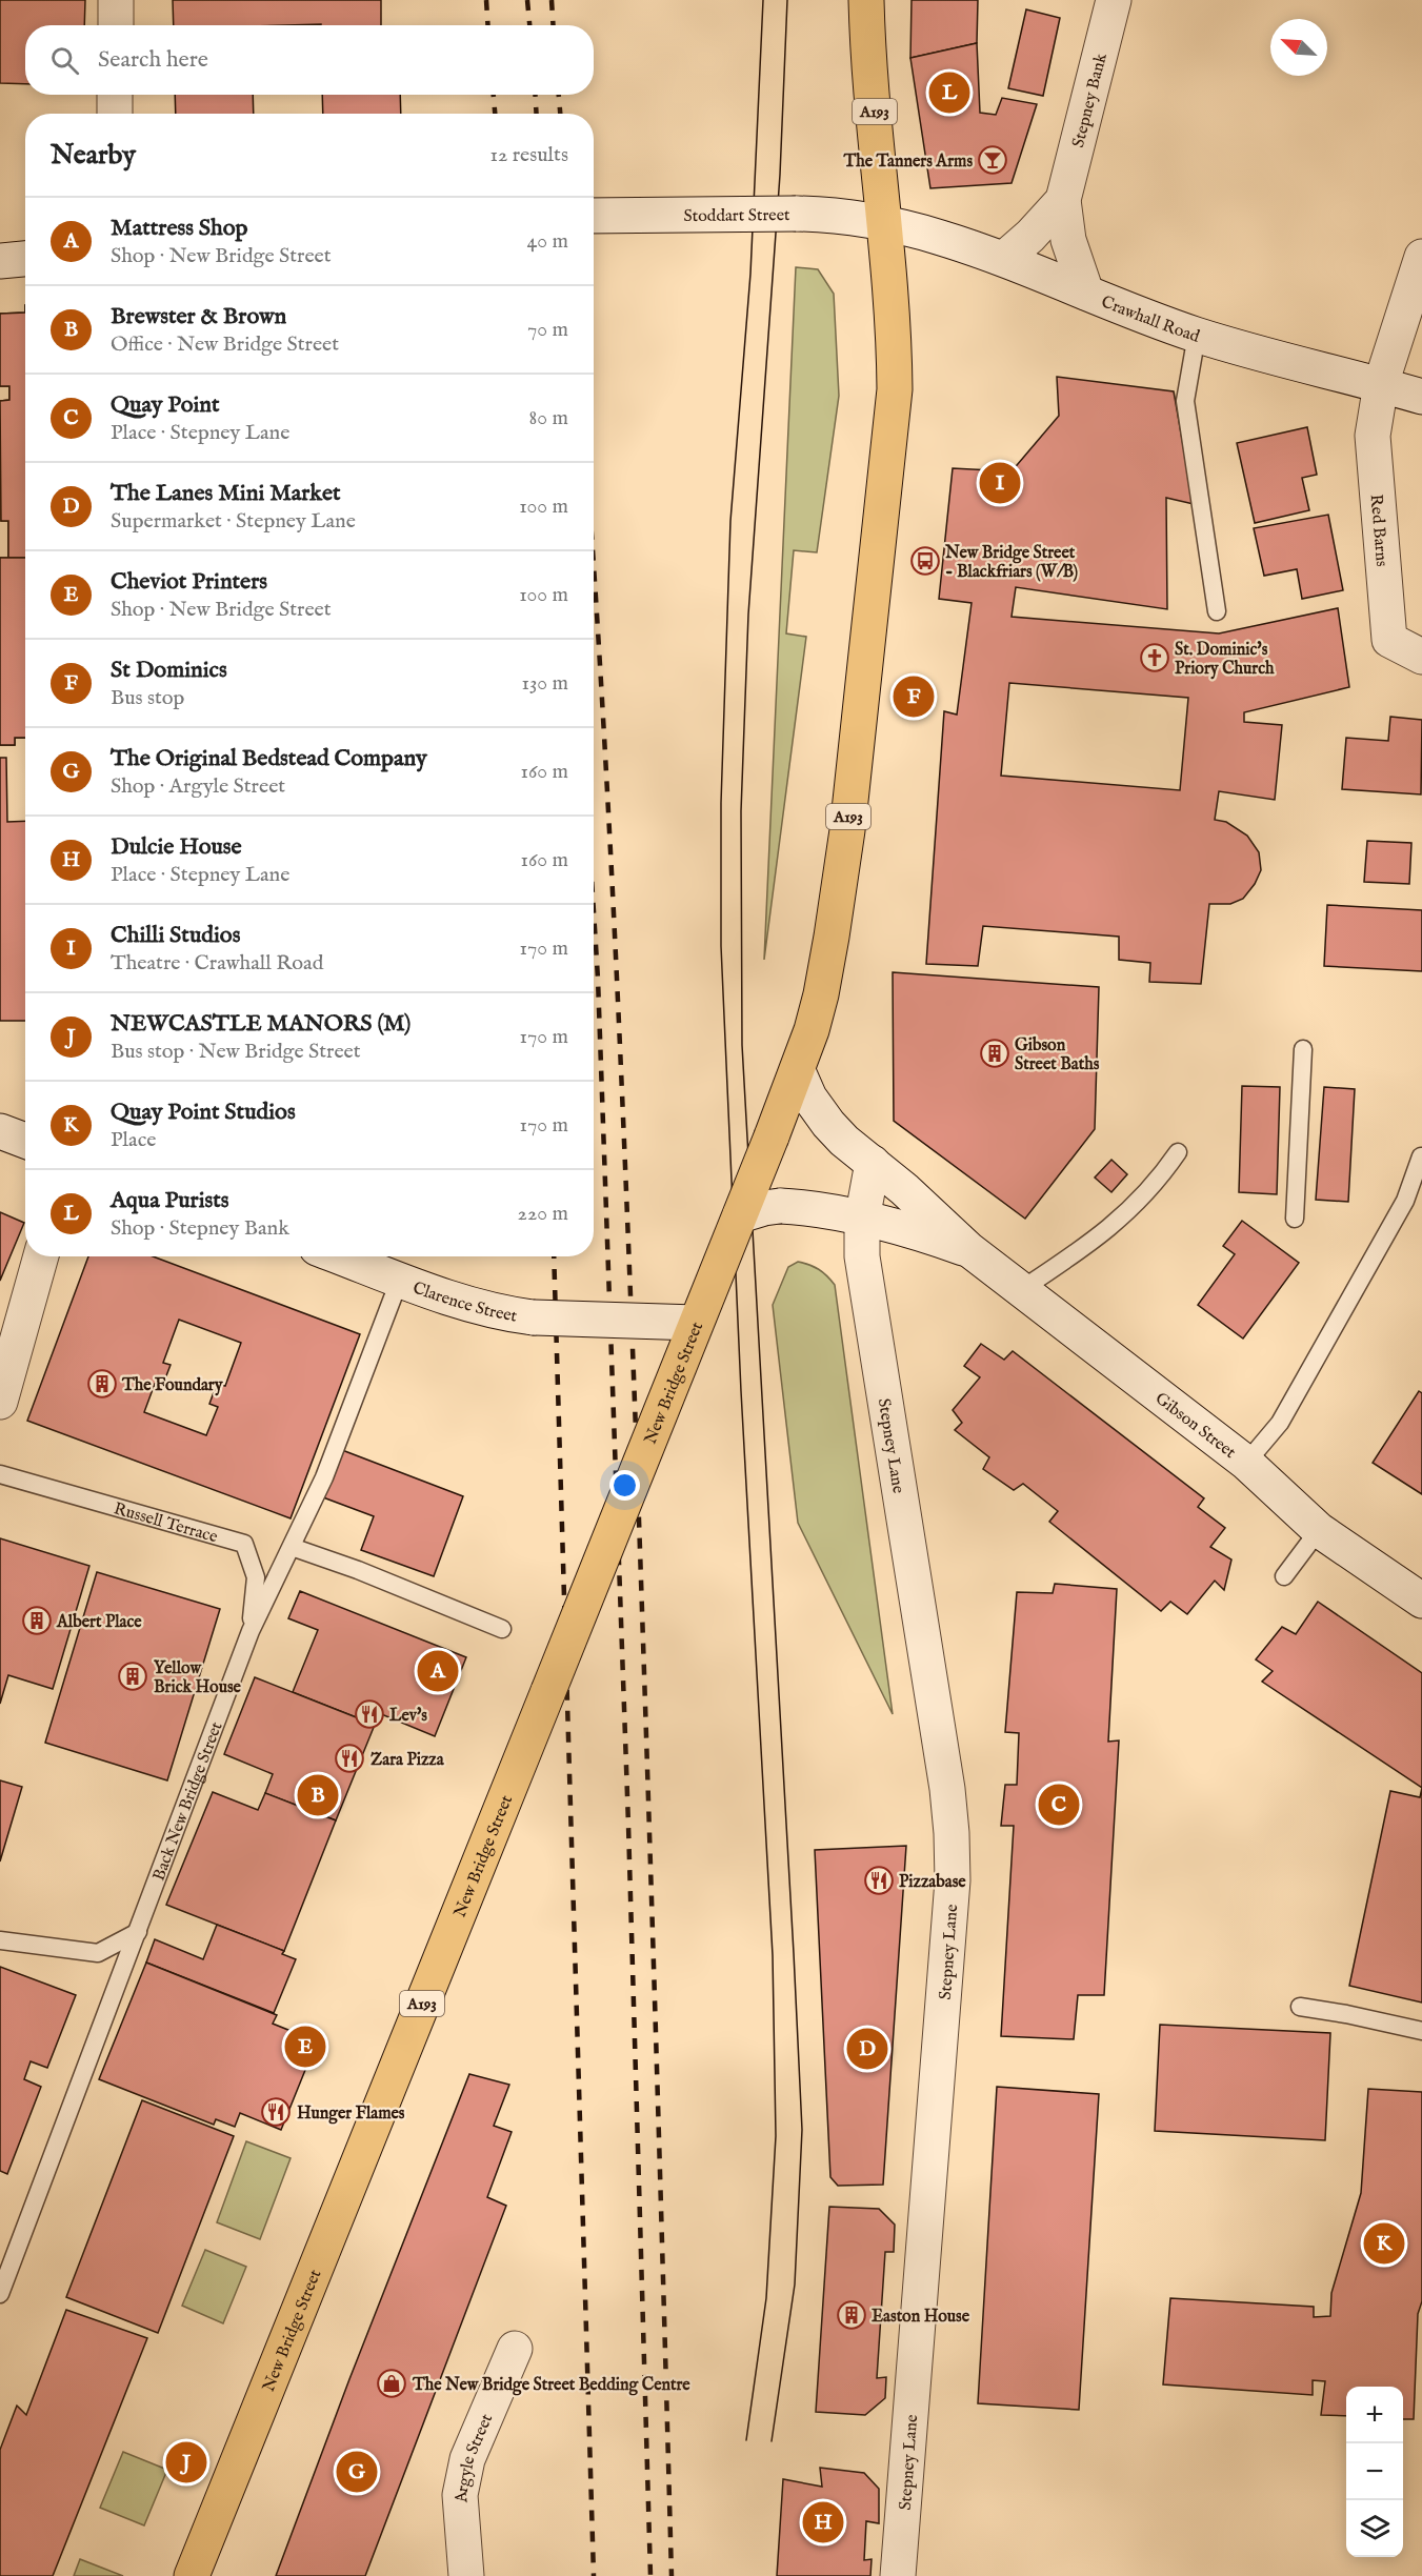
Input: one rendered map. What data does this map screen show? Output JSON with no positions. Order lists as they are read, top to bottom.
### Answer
{
  "streets": {
    "main road": ["A193", "New Bridge Street"],
    "street": [
      "Stepney Bank",
      "Stoddart Street",
      "Crawhall Road",
      "Red Barns",
      "Clarence Street",
      "Gibson Street",
      "Stepney Lane",
      "Argyle Street"
    ],
    "lane": ["Russell Terrace", "Back New Bridge Street"]
  },
  "crossings": [
    ["A193", "Stoddart Street"],
    ["A193", "Crawhall Road"],
    ["A193", "New Bridge Street"],
    ["A193", "Gibson Street"],
    ["Stoddart Street", "Crawhall Road"],
    ["Crawhall Road", "Red Barns"],
    ["Clarence Street", "New Bridge Street"],
    ["Clarence Street", "Back New Bridge Street"],
    ["New Bridge Street", "Gibson Street"],
    ["Gibson Street", "Stepney Lane"],
    ["Russell Terrace", "Back New Bridge Street"]
  ],
  "places": {
    "bar": ["The Tanners Arms"],
    "bus stop": ["New Bridge Street - Blackfriars (W/B)"],
    "church": ["St. Dominic's Priory Church"],
    "building": [
      "Gibson Street Baths",
      "The Foundary",
      "Albert Place",
      "Yellow Brick House",
      "Easton House"
    ],
    "restaurant": [
      "Lev's",
      "Zara Pizza",
      "Pizzabase",
      "Hunger Flames"
    ],
    "shop": ["The New Bridge Street Bedding Centre"]
  },
  "north": "top left",
  "page": {
    "search": "Search here",
    "pins": [
      "L",
      "I",
      "F",
      "A",
      "B",
      "C",
      "E",
      "D",
      "K",
      "J",
      "G",
      "H"
    ],
    "heading": ["Nearby", "12 results"],
    "list": [
      {
        "mark": "A",
        "name": "Mattress Shop",
        "note": "Shop · New Bridge Street",
        "value": "40 m"
      },
      {
        "mark": "B",
        "name": "Brewster & Brown",
        "note": "Office · New Bridge Street",
        "value": "70 m"
      },
      {
        "mark": "C",
        "name": "Quay Point",
        "note": "Place · Stepney Lane",
        "value": "80 m"
      },
      {
        "mark": "D",
        "name": "The Lanes Mini Market",
        "note": "Supermarket · Stepney Lane",
        "value": "100 m"
      },
      {
        "mark": "E",
        "name": "Cheviot Printers",
        "note": "Shop · New Bridge Street",
        "value": "100 m"
      },
      {
        "mark": "F",
        "name": "St Dominics",
        "note": "Bus stop",
        "value": "130 m"
      },
      {
        "mark": "G",
        "name": "The Original Bedstead Company",
        "note": "Shop · Argyle Street",
        "value": "160 m"
      },
      {
        "mark": "H",
        "name": "Dulcie House",
        "note": "Place · Stepney Lane",
        "value": "160 m"
      },
      {
        "mark": "I",
        "name": "Chilli Studios",
        "note": "Theatre · Crawhall Road",
        "value": "170 m"
      },
      {
        "mark": "J",
        "name": "NEWCASTLE MANORS (M)",
        "note": "Bus stop · New Bridge Street",
        "value": "170 m"
      },
      {
        "mark": "K",
        "name": "Quay Point Studios",
        "note": "Place",
        "value": "170 m"
      },
      {
        "mark": "L",
        "name": "Aqua Purists",
        "note": "Shop · Stepney Bank",
        "value": "220 m"
      }
    ],
    "map_buttons": ["+", "−"]
  }
}
